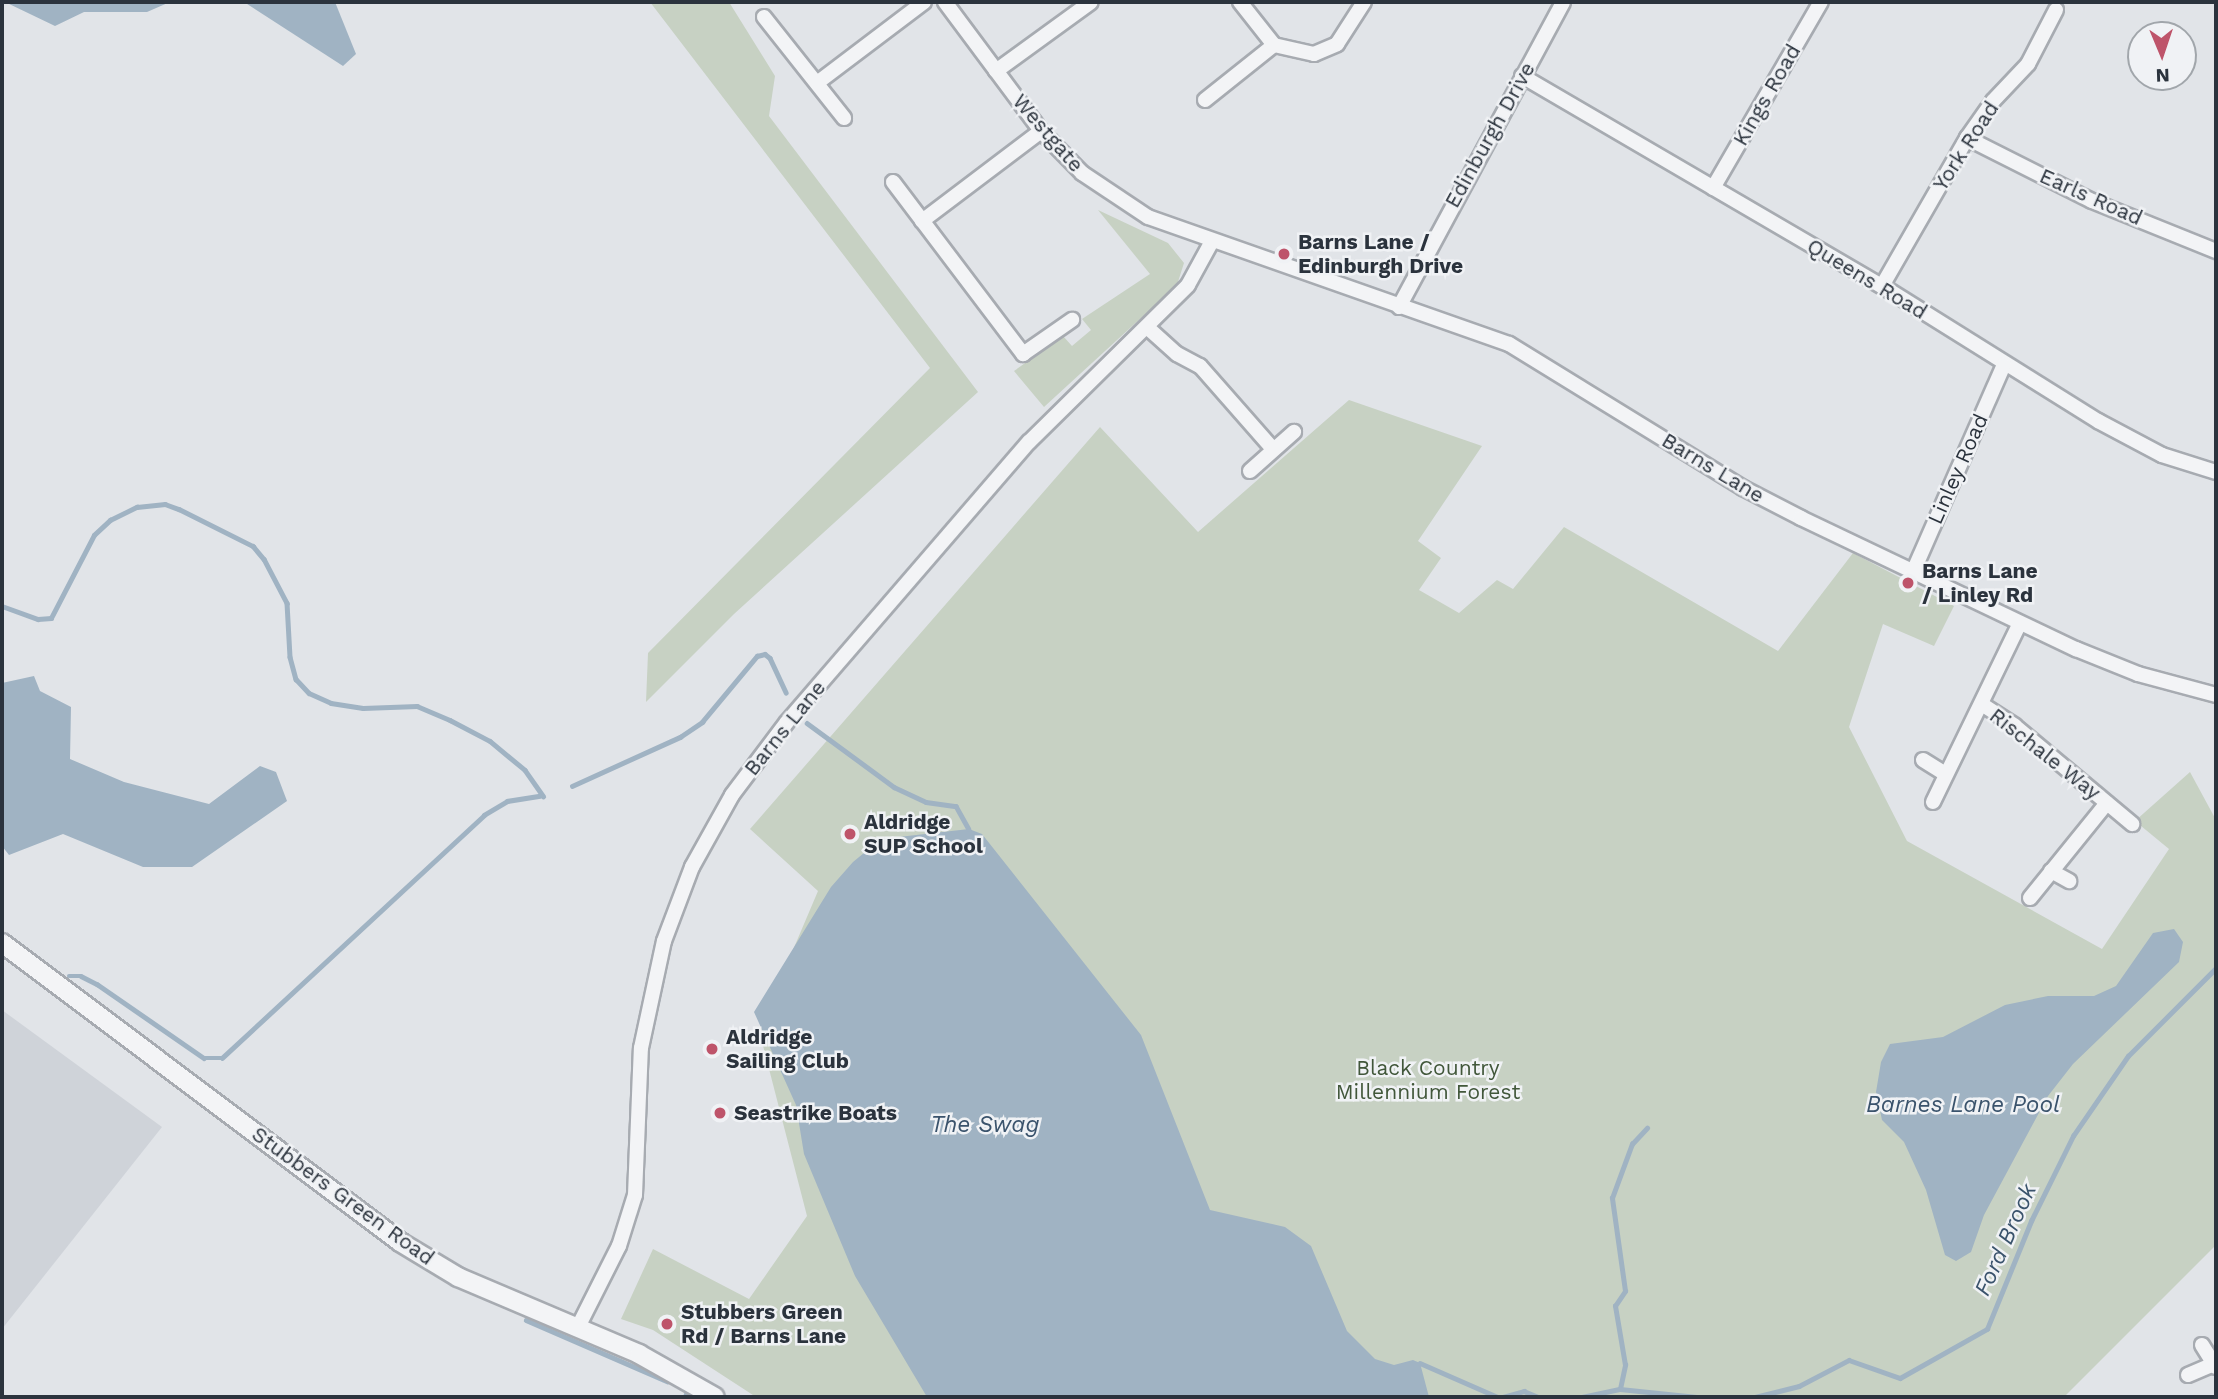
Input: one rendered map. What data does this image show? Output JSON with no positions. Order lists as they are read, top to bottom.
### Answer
{
  "streets": {
    "street": [
      "Kings Road",
      "Westgate",
      "Edinburgh Drive",
      "York Road",
      "Earls Road",
      "Queens Road",
      "Barns Lane",
      "Linley Road",
      "Rischale Way",
      "Stubbers Green Road"
    ]
  },
  "crossings": [
    ["Kings Road", "Queens Road"],
    ["Westgate", "Barns Lane"],
    ["Edinburgh Drive", "Queens Road"],
    ["Edinburgh Drive", "Barns Lane"],
    ["York Road", "Earls Road"],
    ["York Road", "Queens Road"],
    ["Queens Road", "Linley Road"],
    ["Barns Lane", "Linley Road"],
    ["Barns Lane", "Rischale Way"],
    ["Barns Lane", "Stubbers Green Road"]
  ],
  "water": ["Barnes Lane Pool", "The Swag", "Ford Brook"],
  "parks": ["Black Country Millennium Forest"],
  "places": [
    "Barns Lane / Edinburgh Drive",
    "Barns Lane / Linley Rd",
    "Aldridge SUP School",
    "Aldridge Sailing Club",
    "Seastrike Boats",
    "Stubbers Green Rd / Barns Lane"
  ],
  "north": "bottom"
}
